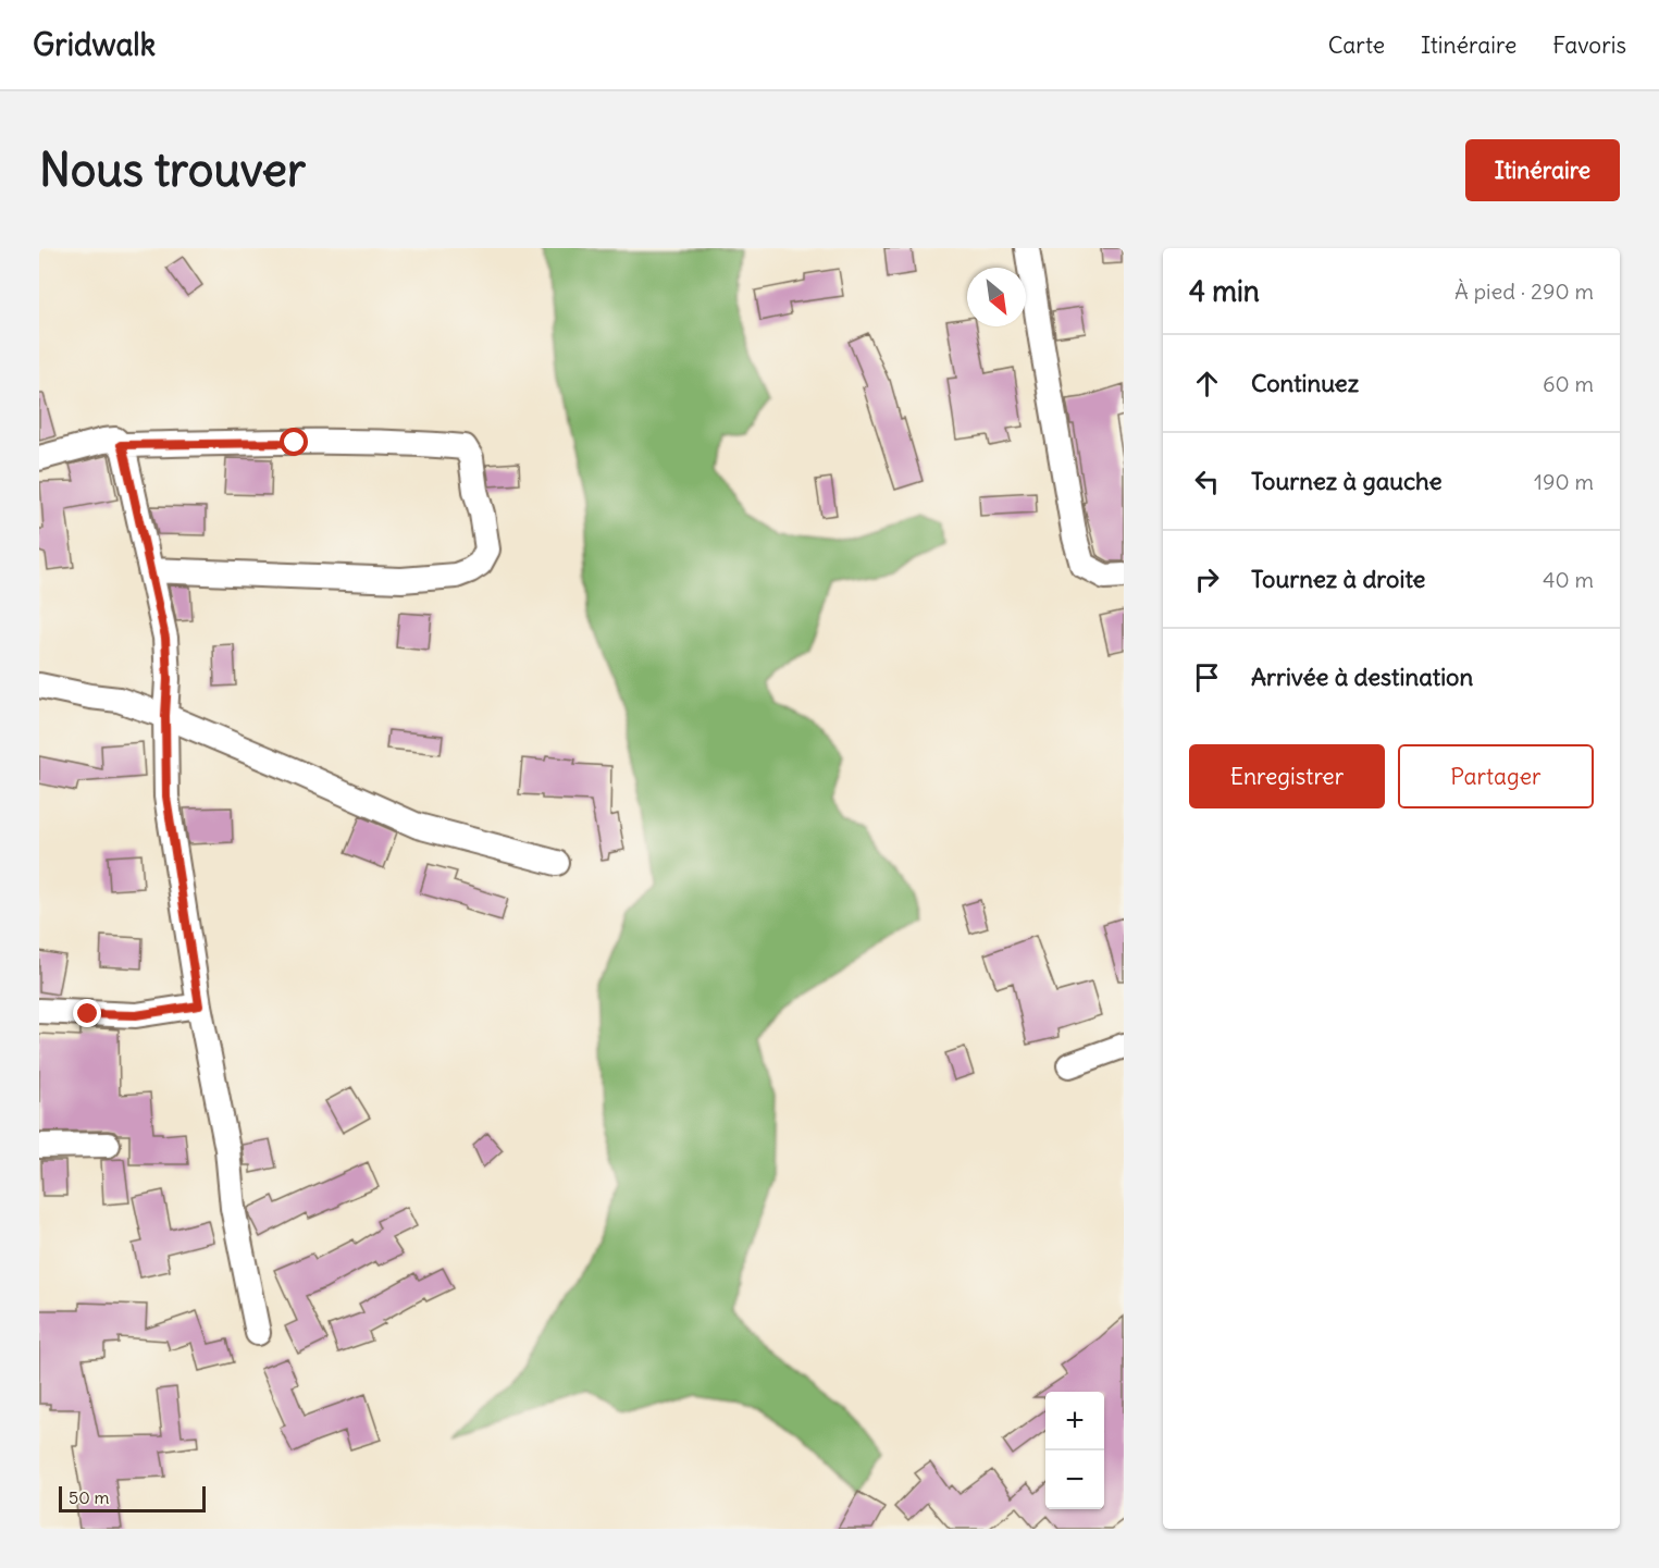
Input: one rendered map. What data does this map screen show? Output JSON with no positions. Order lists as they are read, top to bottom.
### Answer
{
  "scale_bar": "50 m",
  "north": "bottom right",
  "page": {
    "header": "Gridwalk",
    "nav": ["Carte", "Itinéraire", "Favoris"],
    "buttons": [
      "Itinéraire",
      ["Enregistrer", "Partager"]
    ],
    "title": "Nous trouver",
    "heading": ["4 min", "À pied · 290 m"],
    "list": [
      ["Continuez", "60 m"],
      ["Tournez à gauche", "190 m"],
      ["Tournez à droite", "40 m"],
      "Arrivée à destination"
    ],
    "map_buttons": ["+", "−"],
    "scale": "50 m"
  }
}
